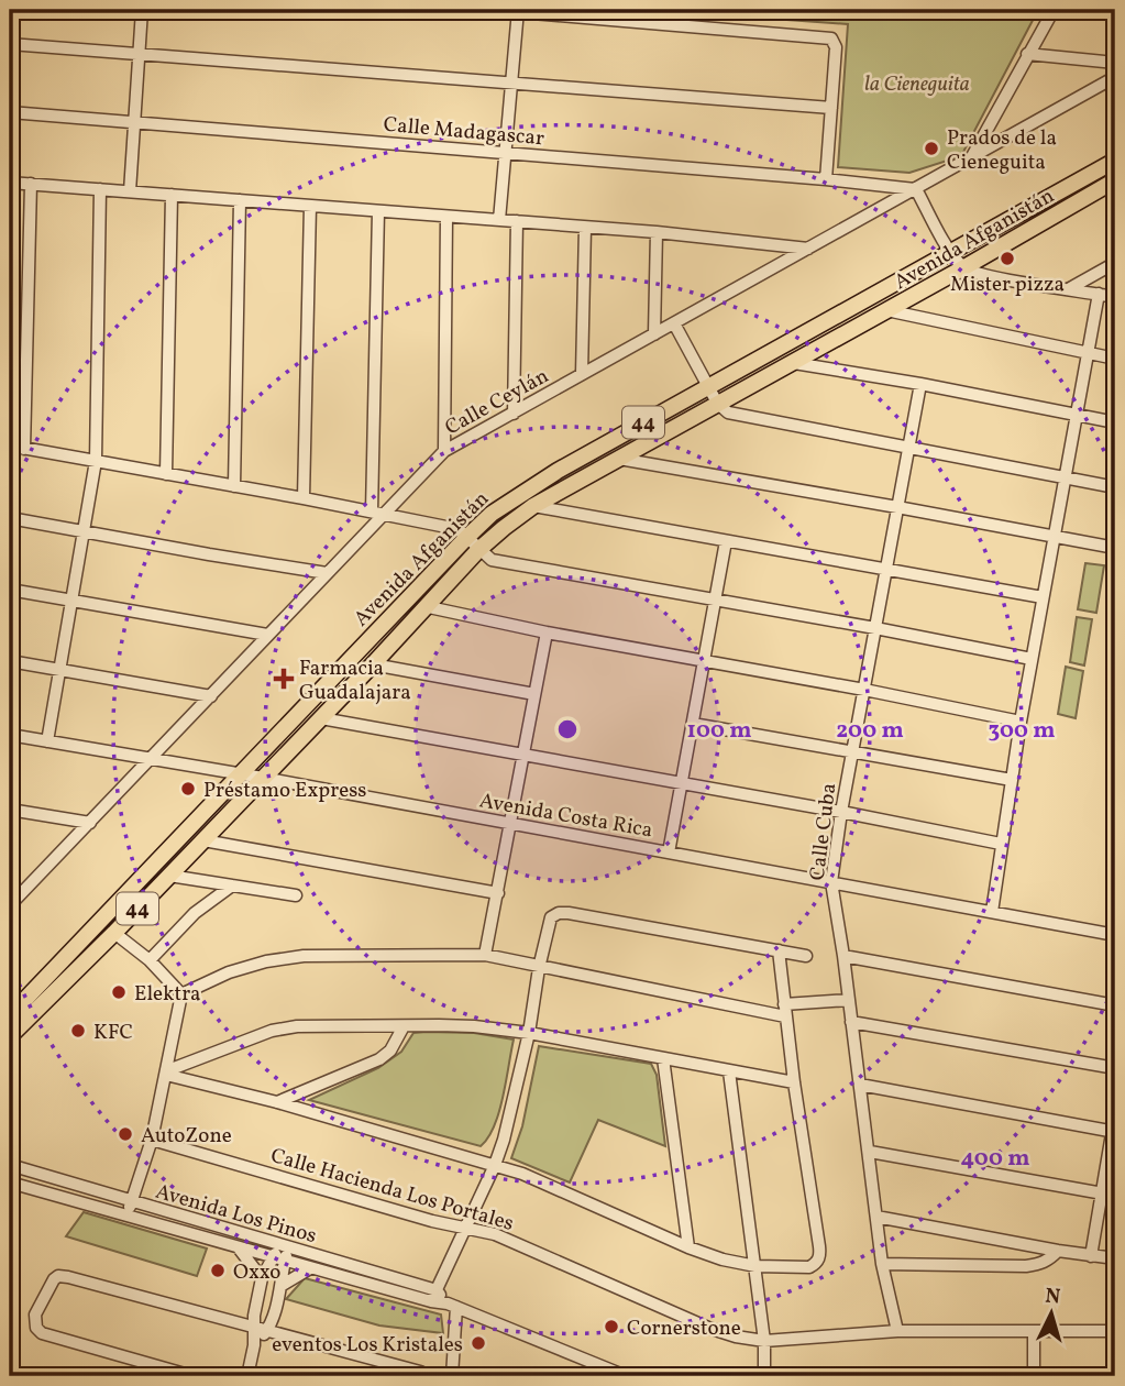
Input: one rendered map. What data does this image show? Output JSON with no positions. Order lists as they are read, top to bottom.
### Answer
{
  "streets": {
    "main road": ["Avenida Afganistán", "44"],
    "street": [
      "Calle Madagascar",
      "Calle Ceylán",
      "Avenida Costa Rica",
      "Calle Cuba",
      "Calle Hacienda Los Portales",
      "Avenida Los Pinos"
    ]
  },
  "crossings": [
    ["Calle Madagascar", "Calle Ceylán"],
    ["Avenida Afganistán", "Avenida Costa Rica"],
    ["Calle Ceylán", "Avenida Costa Rica"],
    ["Avenida Costa Rica", "Calle Cuba"],
    ["Calle Cuba", "Calle Hacienda Los Portales"]
  ],
  "parks": ["la Cieneguita"],
  "places": {
    "other": [
      "Prados de la Cieneguita",
      "Mister pizza",
      "Préstamo Express",
      "Elektra",
      "KFC",
      "AutoZone",
      "Oxxo",
      "Cornerstone",
      "eventos Los Kristales"
    ],
    "health": ["Farmacia Guadalajara"]
  },
  "north": "top",
  "rings": [
    "100 m",
    "200 m",
    "300 m",
    "400 m"
  ]
}
